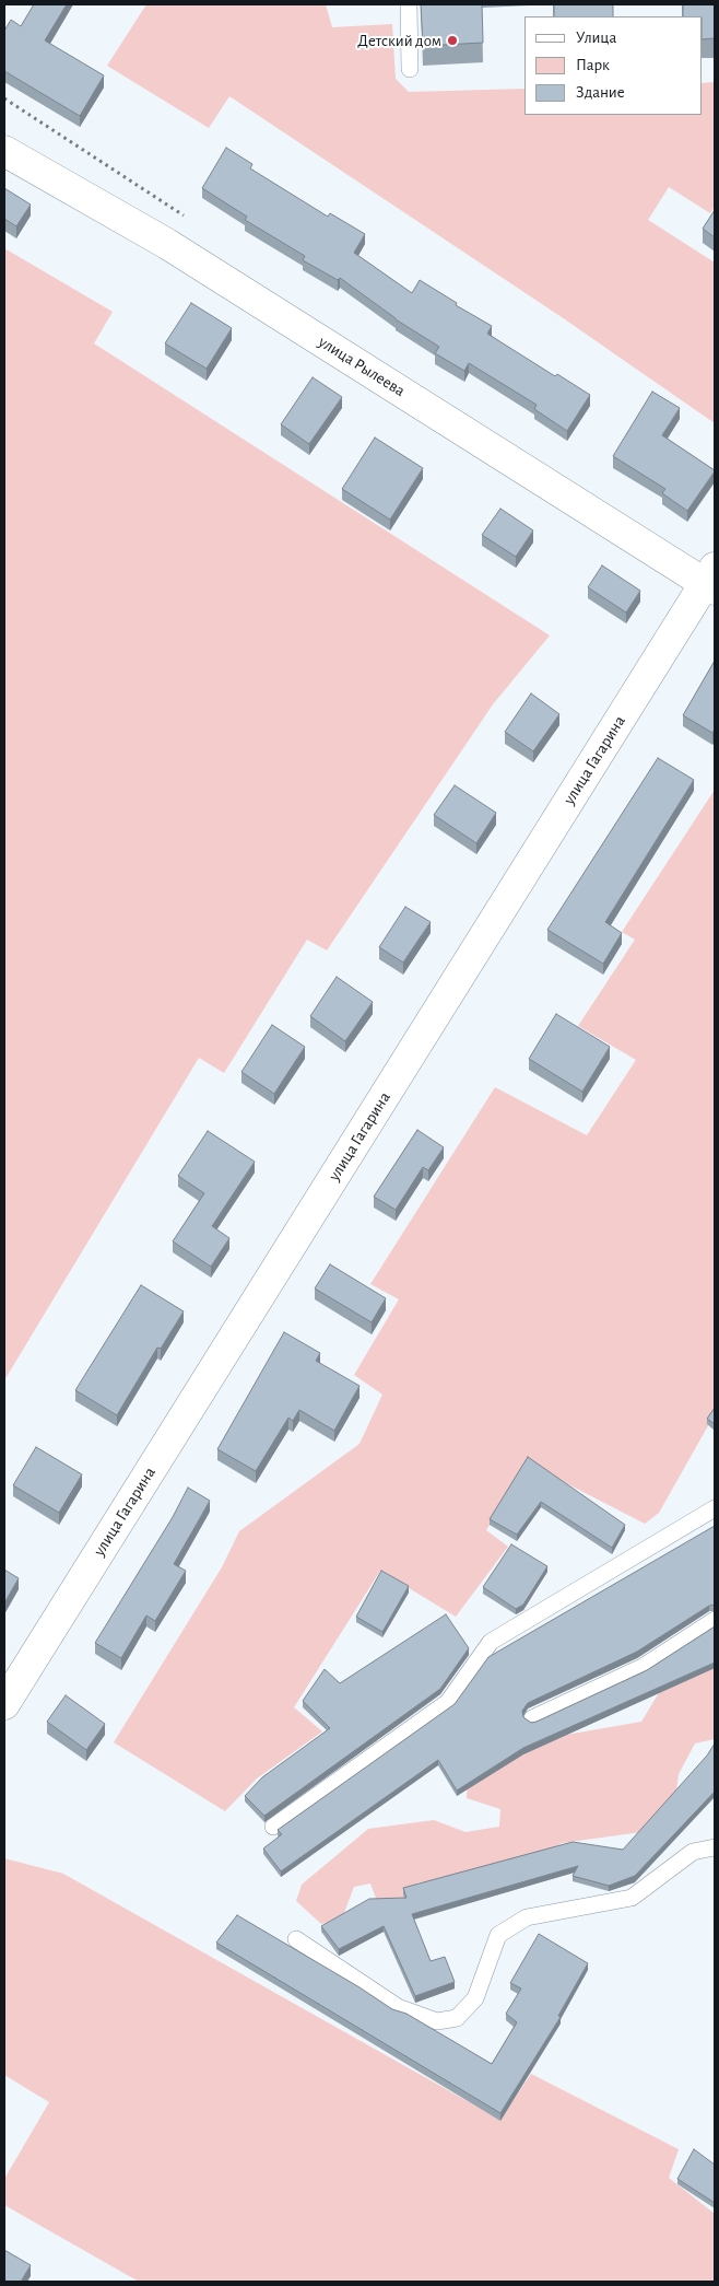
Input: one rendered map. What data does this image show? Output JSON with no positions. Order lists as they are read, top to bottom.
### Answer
{
  "streets": {
    "street": ["улица Рылеева", "улица Гагарина"]
  },
  "crossings": [
    ["улица Рылеева", "улица Гагарина"]
  ],
  "places": ["Детский дом"],
  "legend": ["Улица", "Парк", "Здание"]
}
